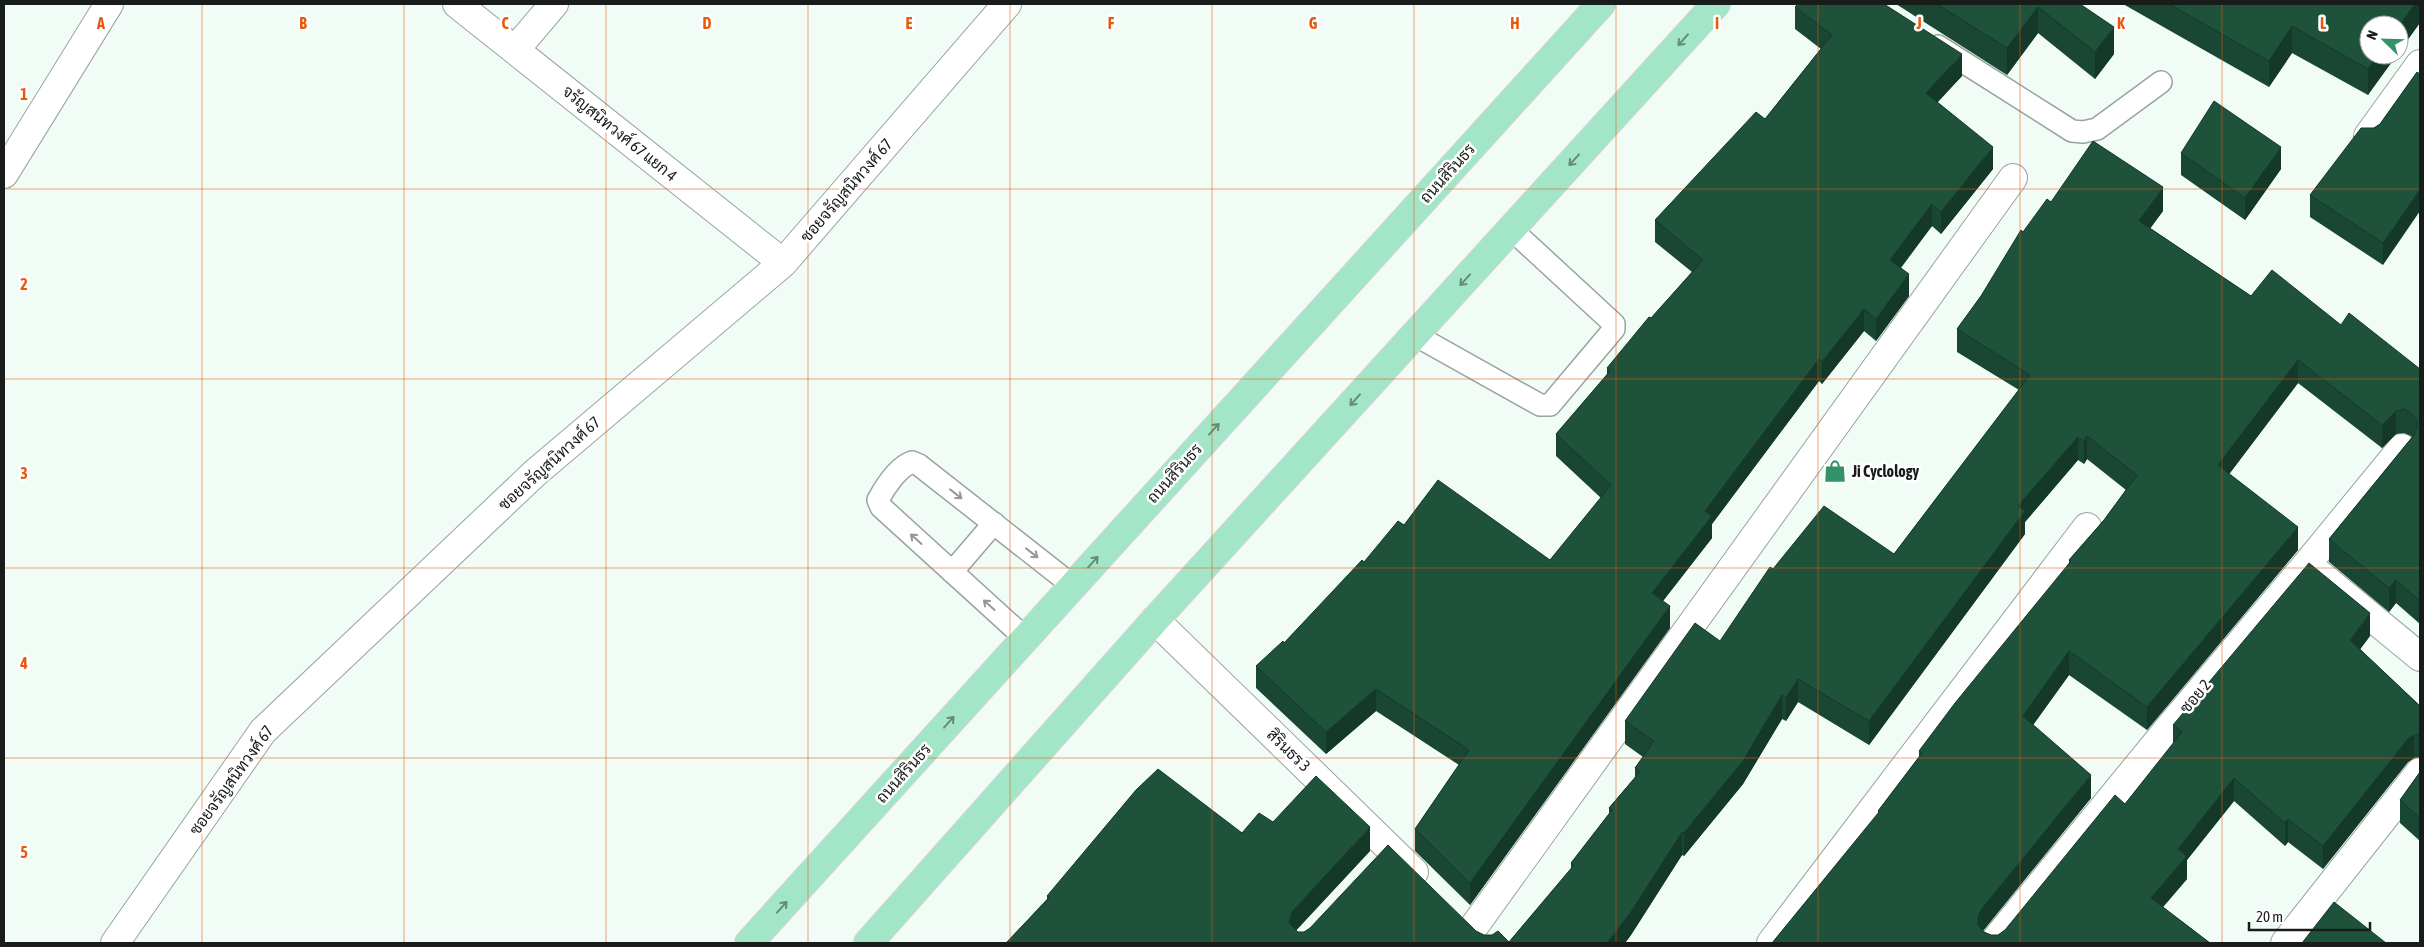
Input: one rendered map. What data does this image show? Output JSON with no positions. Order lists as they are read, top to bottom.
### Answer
{
  "streets": {
    "main road": ["ถนนสิรินธร"],
    "street": [
      "จรัญสนิทวงศ์ 67 แยก 4",
      "ซอยจรัญสนิทวงศ์ 67",
      "ซอย 2",
      "สิรินธร 3"
    ]
  },
  "crossings": [
    ["จรัญสนิทวงศ์ 67 แยก 4", "ซอยจรัญสนิทวงศ์ 67"]
  ],
  "places": {
    "shop": ["Ji Cyclology"]
  },
  "scale_bar": "20 m",
  "north": "top left",
  "grid": {
    "columns": [
      "A",
      "B",
      "C",
      "D",
      "E",
      "F",
      "G",
      "H",
      "I",
      "J",
      "K",
      "L"
    ],
    "rows": [
      "1",
      "2",
      "3",
      "4",
      "5"
    ]
  }
}
